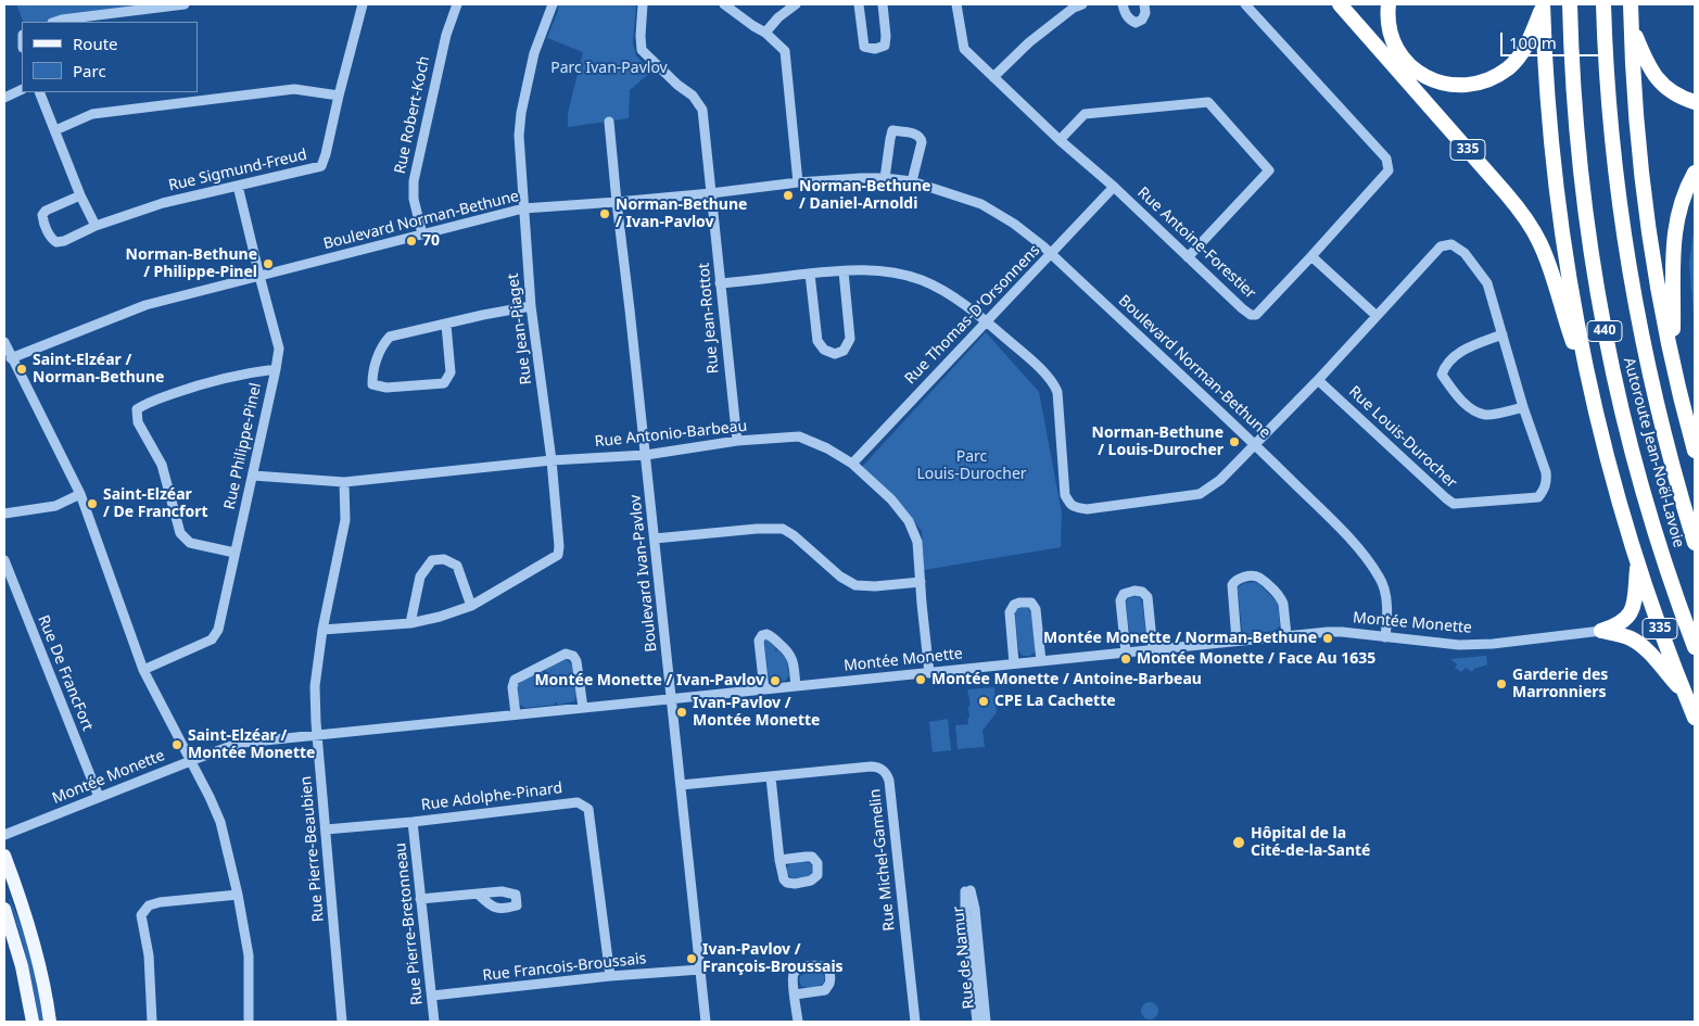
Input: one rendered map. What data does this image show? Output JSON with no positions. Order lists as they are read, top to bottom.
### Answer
{
  "streets": {
    "highway": ["335", "440", "Autoroute Jean-Noël-Lavoie"],
    "street": [
      "Rue Robert-Koch",
      "Rue Sigmund-Freud",
      "Boulevard Norman-Bethune",
      "Rue Antoine-Forestier",
      "Rue Thomas-D'Orsonnens",
      "Rue Jean-Rottot",
      "Rue Jean-Piaget",
      "Rue Antonio-Barbeau",
      "Rue Louis-Durocher",
      "Rue Philippe-Pinel",
      "Boulevard Ivan-Pavlov",
      "Montée Monette",
      "Rue De FrancFort",
      "Rue Adolphe-Pinard",
      "Rue Pierre-Beaubien",
      "Rue Michel-Gamelin",
      "Rue Pierre-Bretonneau",
      "Rue de Namur",
      "Rue Francois-Broussais"
    ]
  },
  "crossings": [
    ["Rue Robert-Koch", "Boulevard Norman-Bethune"],
    ["Rue Sigmund-Freud", "Rue Philippe-Pinel"],
    ["Boulevard Norman-Bethune", "Rue Thomas-D'Orsonnens"],
    ["Boulevard Norman-Bethune", "Rue Jean-Rottot"],
    ["Boulevard Norman-Bethune", "Rue Jean-Piaget"],
    ["Boulevard Norman-Bethune", "Rue Louis-Durocher"],
    ["Boulevard Norman-Bethune", "Rue Philippe-Pinel"],
    ["Boulevard Norman-Bethune", "Boulevard Ivan-Pavlov"],
    ["Boulevard Norman-Bethune", "Montée Monette"],
    ["Rue Antoine-Forestier", "Rue Thomas-D'Orsonnens"],
    ["Rue Thomas-D'Orsonnens", "Rue Antonio-Barbeau"],
    ["Rue Thomas-D'Orsonnens", "Rue Louis-Durocher"],
    ["Rue Jean-Rottot", "Rue Antonio-Barbeau"],
    ["Rue Jean-Rottot", "Rue Louis-Durocher"],
    ["Rue Jean-Piaget", "Rue Antonio-Barbeau"],
    ["Rue Jean-Piaget", "Rue Pierre-Beaubien"],
    ["Rue Antonio-Barbeau", "Rue Philippe-Pinel"],
    ["Rue Antonio-Barbeau", "Boulevard Ivan-Pavlov"],
    ["Rue Antonio-Barbeau", "Montée Monette"],
    ["Rue Antonio-Barbeau", "Rue Pierre-Beaubien"],
    ["Boulevard Ivan-Pavlov", "Montée Monette"],
    ["Boulevard Ivan-Pavlov", "Rue Michel-Gamelin"],
    ["Boulevard Ivan-Pavlov", "Rue Francois-Broussais"],
    ["Montée Monette", "Rue De FrancFort"],
    ["Montée Monette", "Rue Pierre-Beaubien"],
    ["Rue Adolphe-Pinard", "Rue Pierre-Beaubien"],
    ["Rue Adolphe-Pinard", "Rue Pierre-Bretonneau"],
    ["Rue Adolphe-Pinard", "Rue Francois-Broussais"],
    ["Rue Pierre-Bretonneau", "Rue Francois-Broussais"]
  ],
  "parks": ["Parc Ivan-Pavlov", "Parc Louis-Durocher"],
  "places": [
    "Norman-Bethune / Daniel-Arnoldi",
    "Norman-Bethune / Ivan-Pavlov",
    "70",
    "Norman-Bethune / Philippe-Pinel",
    "Saint-Elzéar / Norman-Bethune",
    "Norman-Bethune / Louis-Durocher",
    "Saint-Elzéar / De Francfort",
    "Montée Monette / Norman-Bethune",
    "Montée Monette / Face Au 1635",
    "Montée Monette / Antoine-Barbeau",
    "Montée Monette / Ivan-Pavlov",
    "Garderie des Marronniers",
    "CPE La Cachette",
    "Ivan-Pavlov / Montée Monette",
    "Saint-Elzéar / Montée Monette",
    "Hôpital de la Cité-de-la-Santé",
    "Ivan-Pavlov / François-Broussais"
  ],
  "legend": ["Route", "Parc"],
  "scale_bar": "100 m"
}
